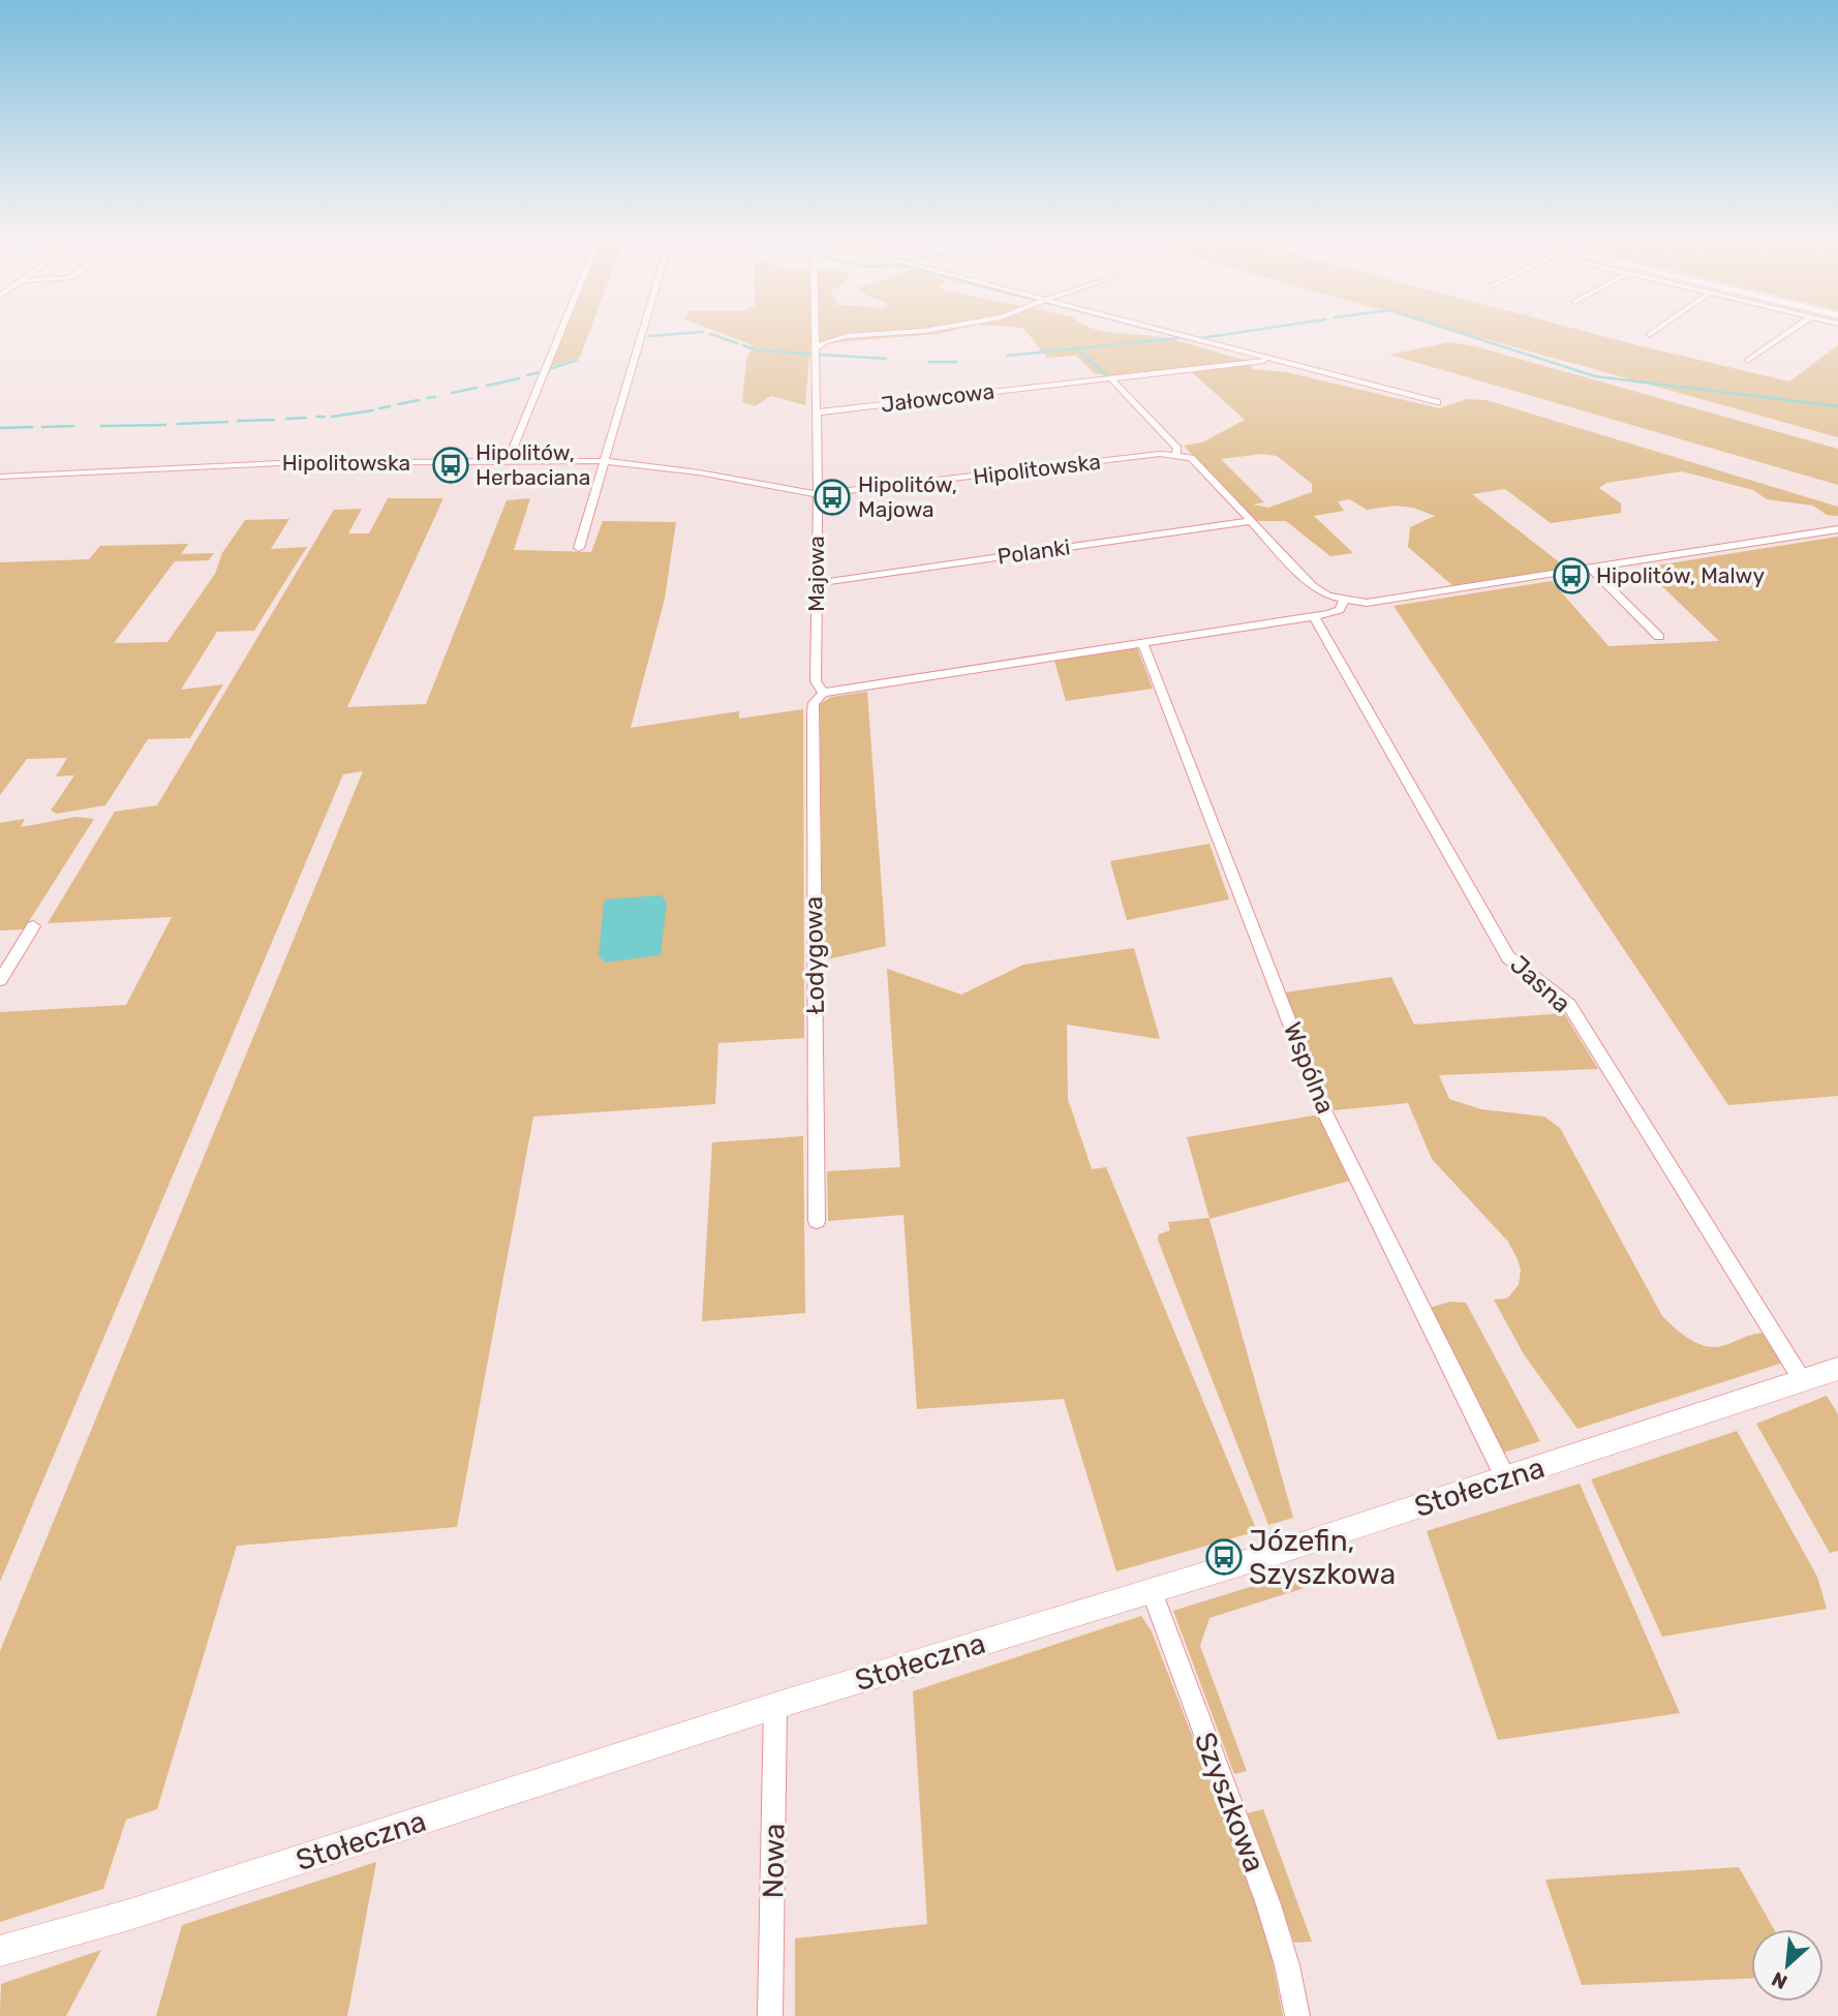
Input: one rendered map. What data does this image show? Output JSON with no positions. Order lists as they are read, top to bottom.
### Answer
{
  "streets": {
    "street": [
      "Jałowcowa",
      "Hipolitowska",
      "Polanki",
      "Majowa",
      "Łodygowa",
      "Jasna",
      "Wspólna",
      "Stołeczna",
      "Szyszkowa",
      "Nowa"
    ]
  },
  "crossings": [
    ["Jałowcowa", "Majowa"],
    ["Hipolitowska", "Majowa"],
    ["Polanki", "Majowa"],
    ["Majowa", "Łodygowa"],
    ["Jasna", "Stołeczna"],
    ["Wspólna", "Stołeczna"],
    ["Stołeczna", "Szyszkowa"],
    ["Stołeczna", "Nowa"]
  ],
  "places": {
    "bus stop": [
      "Hipolitów, Herbaciana",
      "Hipolitów, Majowa",
      "Hipolitów, Malwy",
      "Józefin, Szyszkowa"
    ]
  },
  "north": "bottom left"
}
